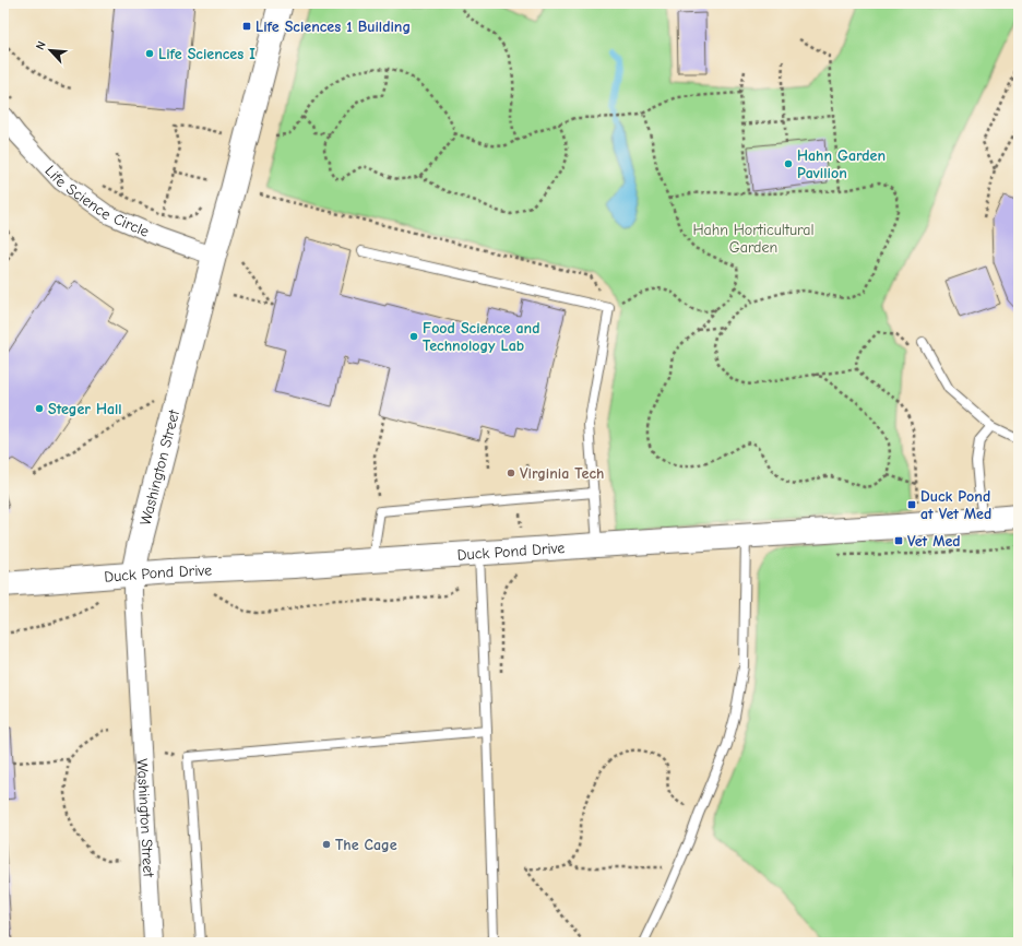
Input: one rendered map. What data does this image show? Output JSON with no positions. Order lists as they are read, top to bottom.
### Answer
{
  "streets": {
    "street": ["Life Science Circle", "Washington Street", "Duck Pond Drive"]
  },
  "crossings": [
    ["Life Science Circle", "Washington Street"],
    ["Washington Street", "Duck Pond Drive"]
  ],
  "parks": ["Hahn Horticultural Garden"],
  "places": {
    "transit": ["Life Sciences 1 Building", "Duck Pond at Vet Med", "Vet Med"],
    "other": [
      "Life Sciences I",
      "Hahn Garden Pavilion",
      "Food Science and Technology Lab",
      "Steger Hall",
      "Virginia Tech",
      "The Cage"
    ]
  },
  "north": "top left"
}
